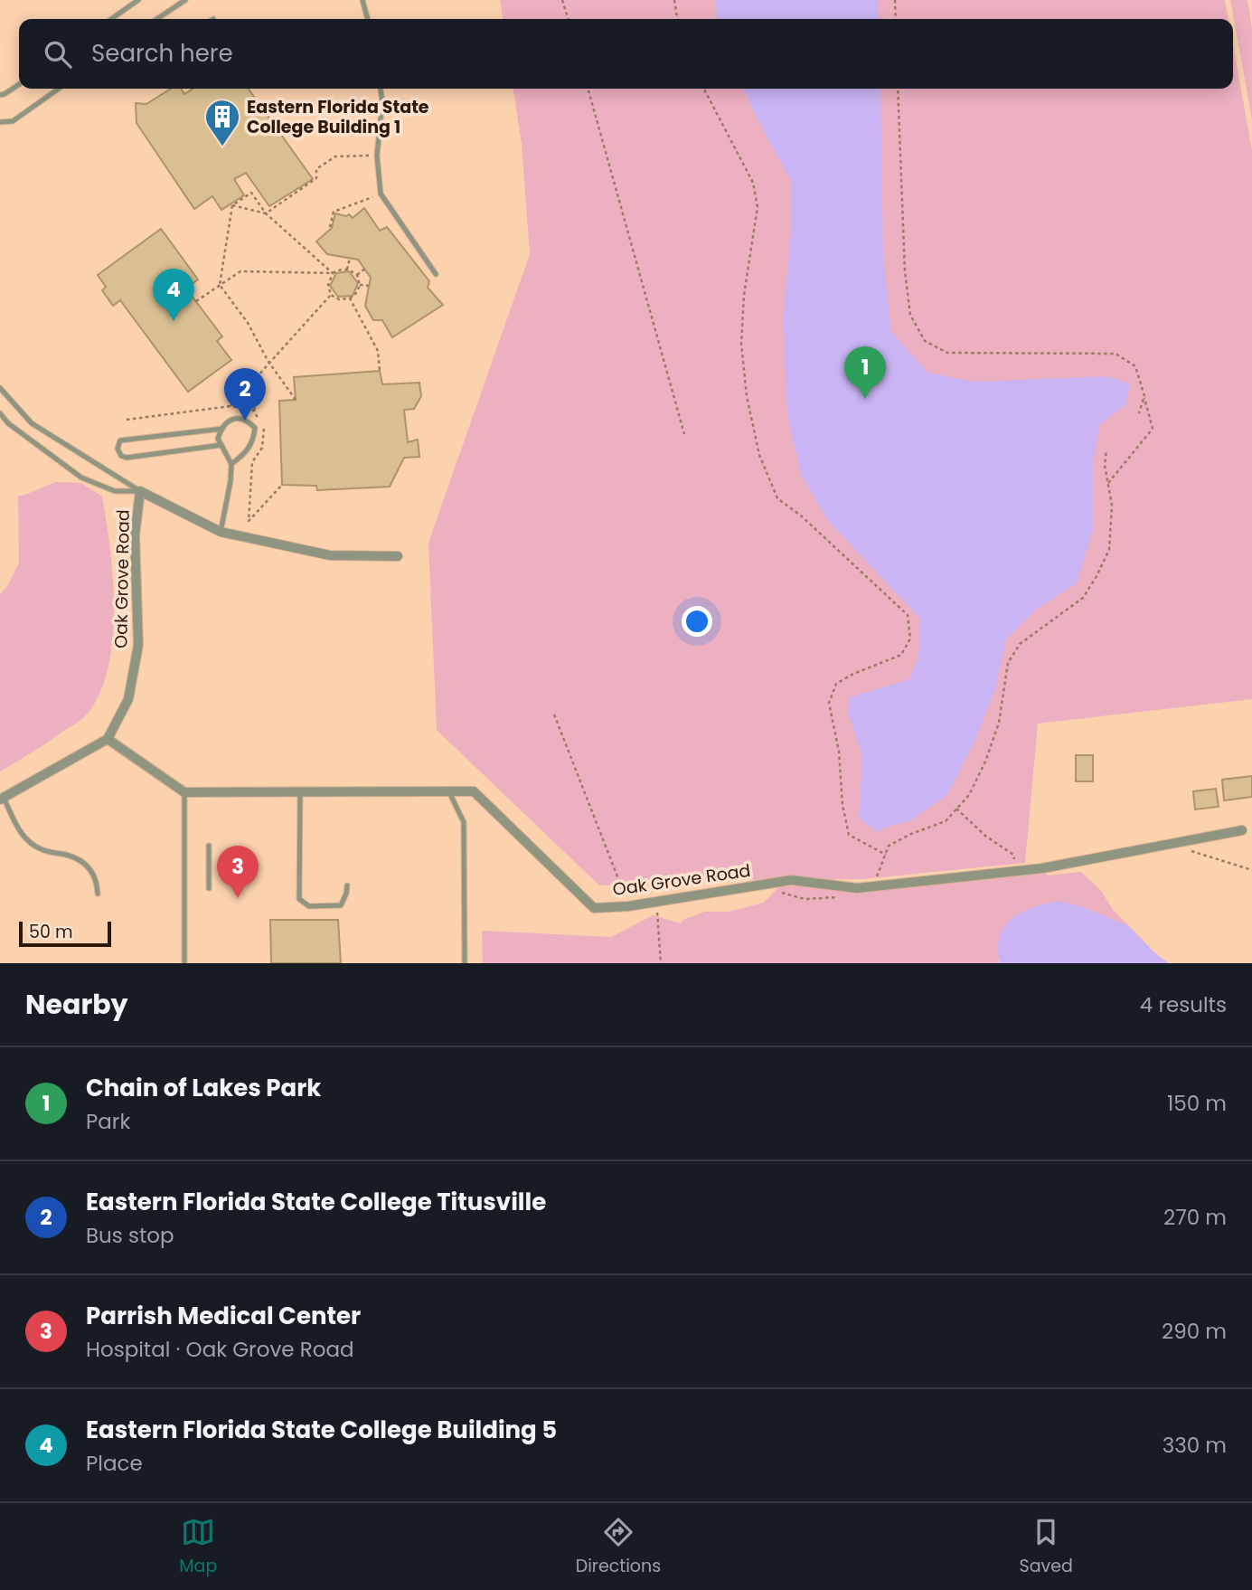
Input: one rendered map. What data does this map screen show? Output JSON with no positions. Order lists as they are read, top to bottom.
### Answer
{
  "streets": {
    "street": ["Oak Grove Road"]
  },
  "places": {
    "building": ["Eastern Florida State College Building 1"]
  },
  "scale_bar": "50 m",
  "page": {
    "search": "Search here",
    "pins": [
      "4",
      "1",
      "2",
      "3"
    ],
    "scale": "50 m",
    "heading": ["Nearby", "4 results"],
    "list": [
      {
        "mark": "1",
        "name": "Chain of Lakes Park",
        "note": "Park",
        "value": "150 m"
      },
      {
        "mark": "2",
        "name": "Eastern Florida State College Titusville",
        "note": "Bus stop",
        "value": "270 m"
      },
      {
        "mark": "3",
        "name": "Parrish Medical Center",
        "note": "Hospital · Oak Grove Road",
        "value": "290 m"
      },
      {
        "mark": "4",
        "name": "Eastern Florida State College Building 5",
        "note": "Place",
        "value": "330 m"
      }
    ],
    "nav": ["Map", "Directions", "Saved"]
  }
}
